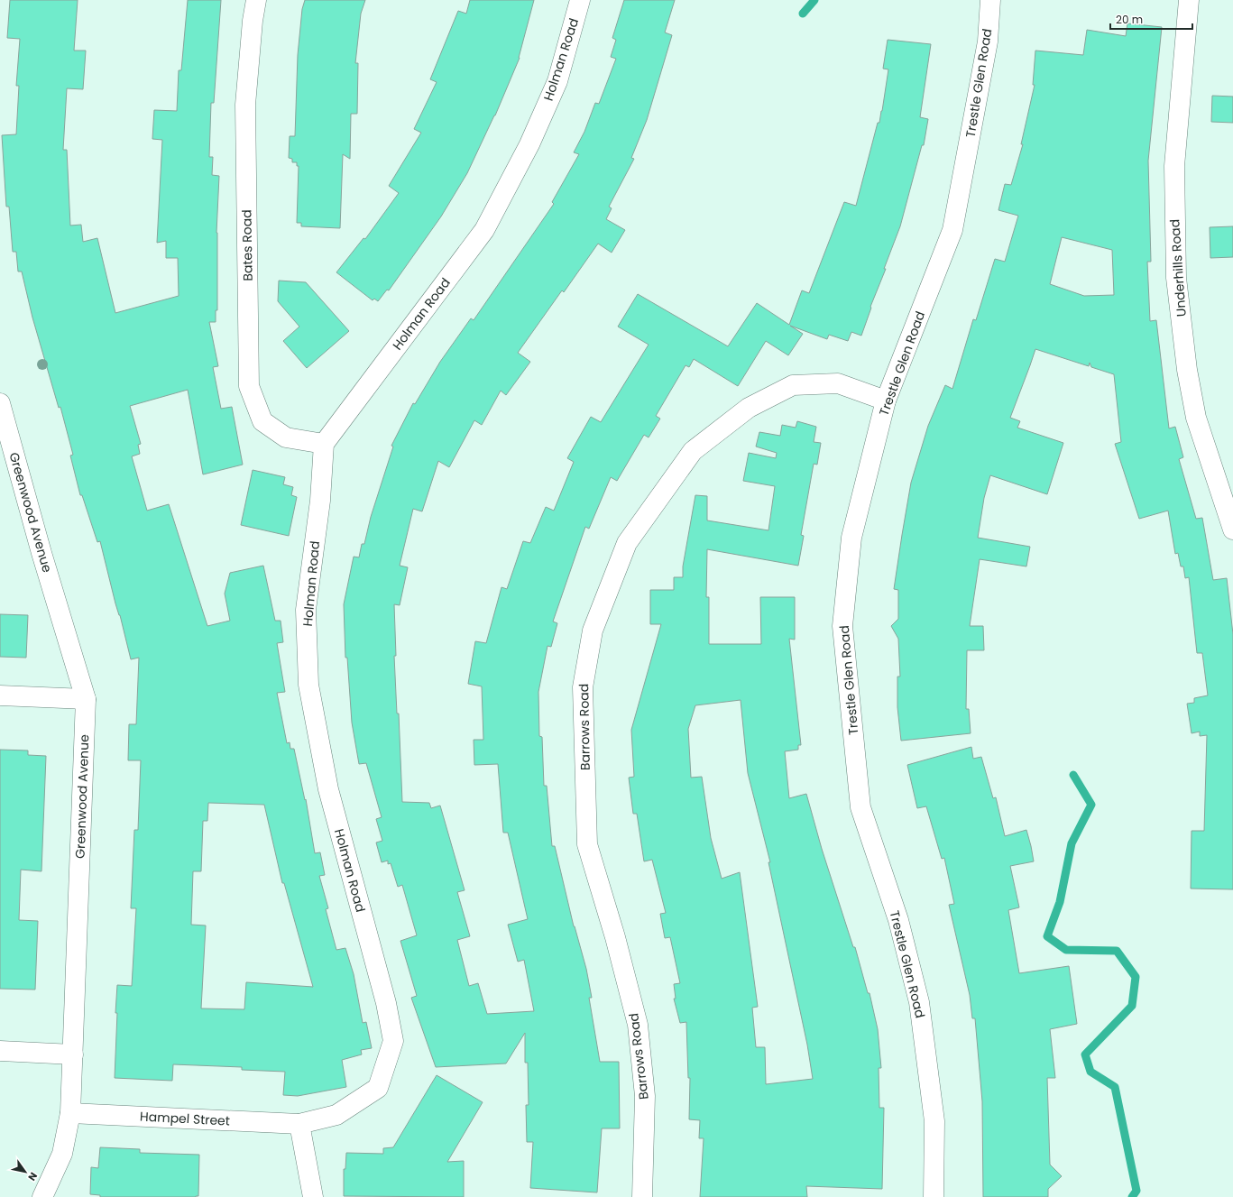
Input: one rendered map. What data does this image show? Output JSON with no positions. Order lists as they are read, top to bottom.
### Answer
{
  "streets": {
    "street": [
      "Holman Road",
      "Trestle Glen Road",
      "Bates Road",
      "Underhills Road",
      "Greenwood Avenue",
      "Barrows Road",
      "Hampel Street"
    ]
  },
  "crossings": [
    ["Holman Road", "Bates Road"],
    ["Holman Road", "Hampel Street"],
    ["Trestle Glen Road", "Barrows Road"],
    ["Greenwood Avenue", "Hampel Street"]
  ],
  "scale_bar": "20 m",
  "north": "bottom right"
}
